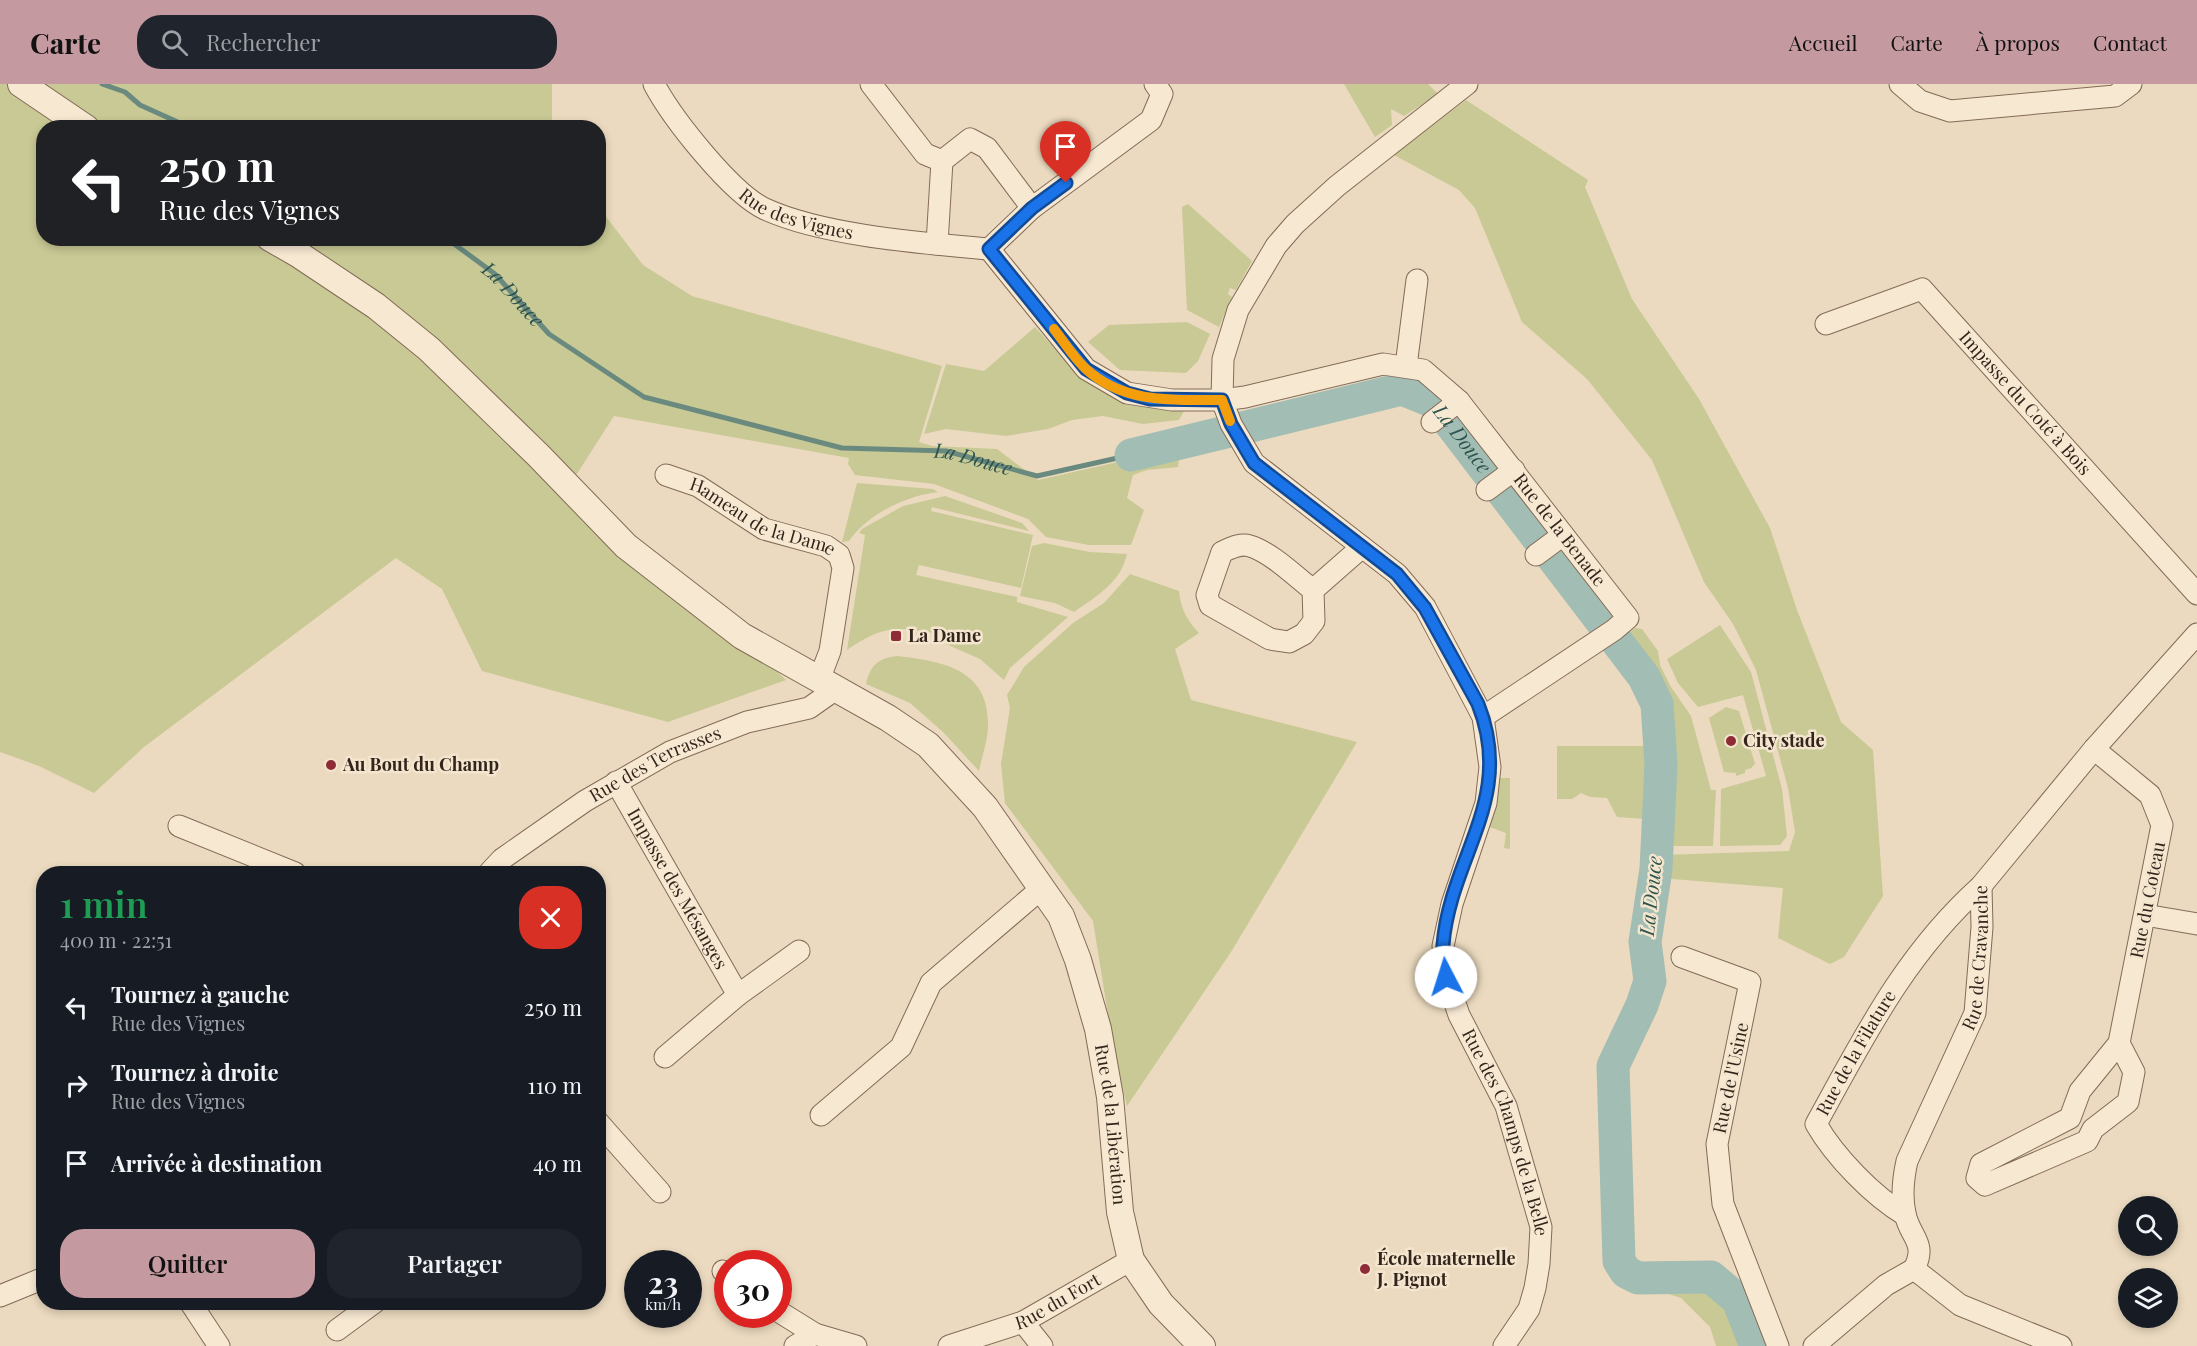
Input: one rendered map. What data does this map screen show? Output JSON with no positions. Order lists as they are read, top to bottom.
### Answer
{
  "streets": {
    "street": [
      "Rue des Vignes",
      "Impasse du Coté à Bois",
      "Hameau de la Dame",
      "Rue de la Benade",
      "Rue des Terrasses",
      "Impasse des Mésanges",
      "Rue du Coteau",
      "Rue de Cravanche",
      "Rue de la Filature",
      "Rue de l'Usine",
      "Rue de la Libération",
      "Rue des Champs de la Belle",
      "Rue du Fort"
    ]
  },
  "crossings": [
    ["Hameau de la Dame", "Rue des Terrasses"],
    ["Hameau de la Dame", "Rue de la Libération"],
    ["Rue de la Benade", "Rue des Champs de la Belle"],
    ["Rue des Terrasses", "Impasse des Mésanges"],
    ["Rue des Terrasses", "Rue de la Libération"],
    ["Rue du Coteau", "Rue de Cravanche"],
    ["Rue de Cravanche", "Rue de la Filature"],
    ["Rue de la Libération", "Rue du Fort"]
  ],
  "water": ["La Douce"],
  "places": {
    "transit": ["La Dame"],
    "other": ["City stade", "Au Bout du Champ", "École maternelle J. Pignot"]
  },
  "page": {
    "header": "Carte",
    "search": "Rechercher",
    "nav": [
      "Accueil",
      "Carte",
      "À propos",
      "Contact"
    ],
    "turn": ["250 m", "Rue des Vignes"],
    "heading": ["1 min", "400 m · 22:51"],
    "list": [
      {
        "name": "Tournez à gauche",
        "note": "Rue des Vignes",
        "value": "250 m"
      },
      {
        "name": "Tournez à droite",
        "note": "Rue des Vignes",
        "value": "110 m"
      },
      {
        "name": "Arrivée à destination",
        "value": "40 m"
      }
    ],
    "buttons": ["Quitter", "Partager"],
    "speed": "23 km/h",
    "limit": "30"
  }
}
